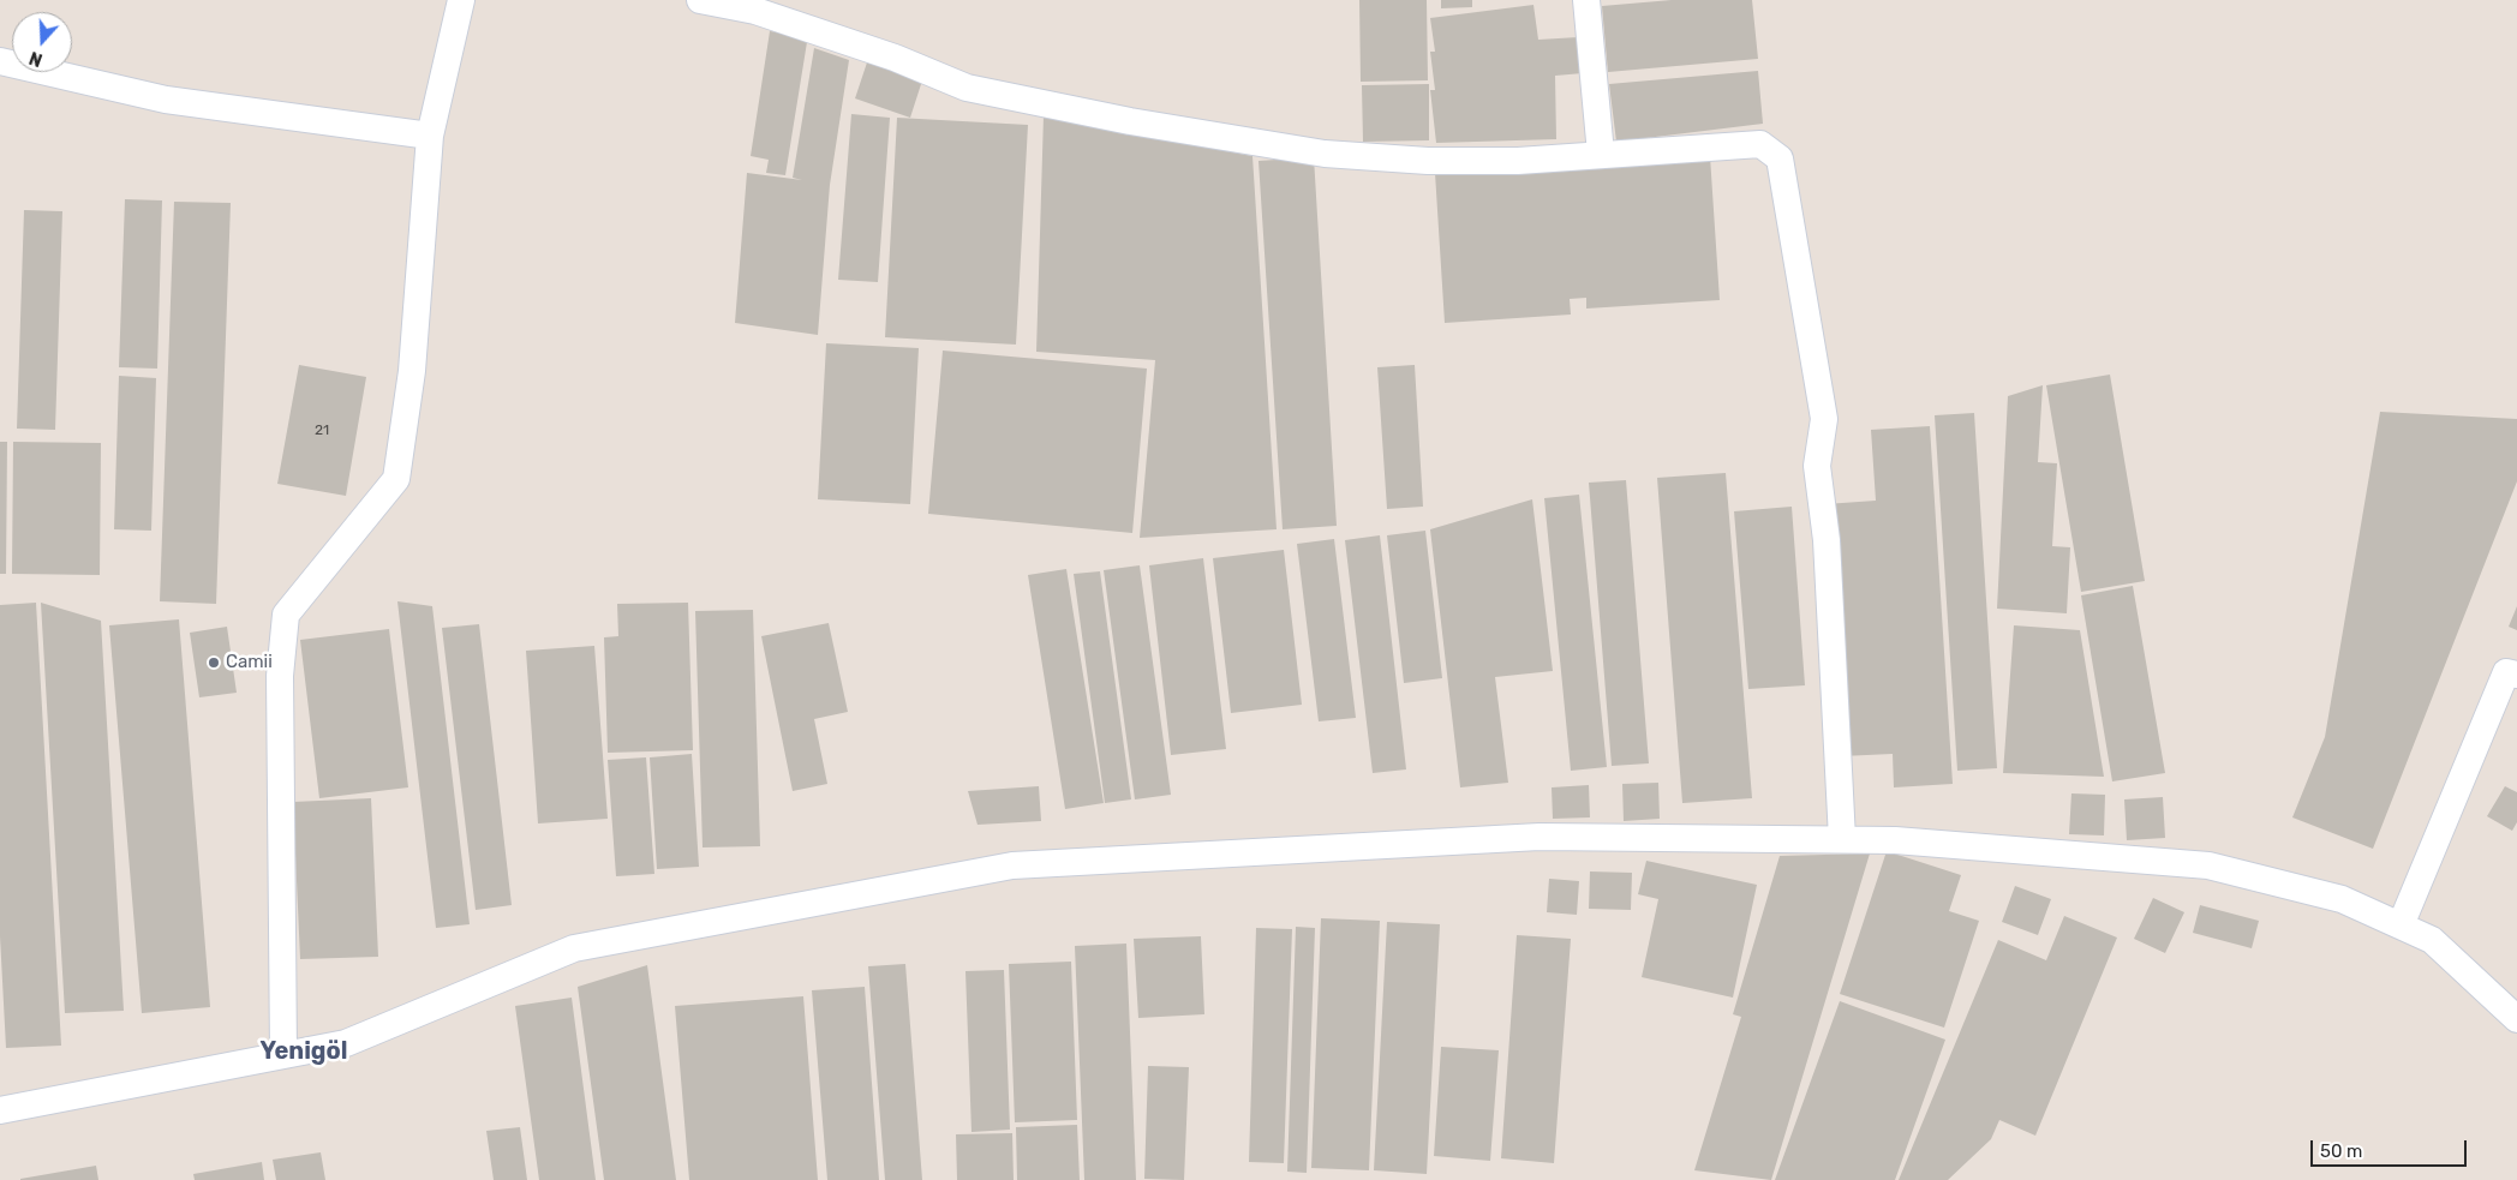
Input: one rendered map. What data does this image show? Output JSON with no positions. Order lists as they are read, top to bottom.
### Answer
{
  "districts": ["Yenigöl"],
  "places": ["Camii"],
  "house_numbers": ["21"],
  "scale_bar": "50 m",
  "north": "bottom"
}
